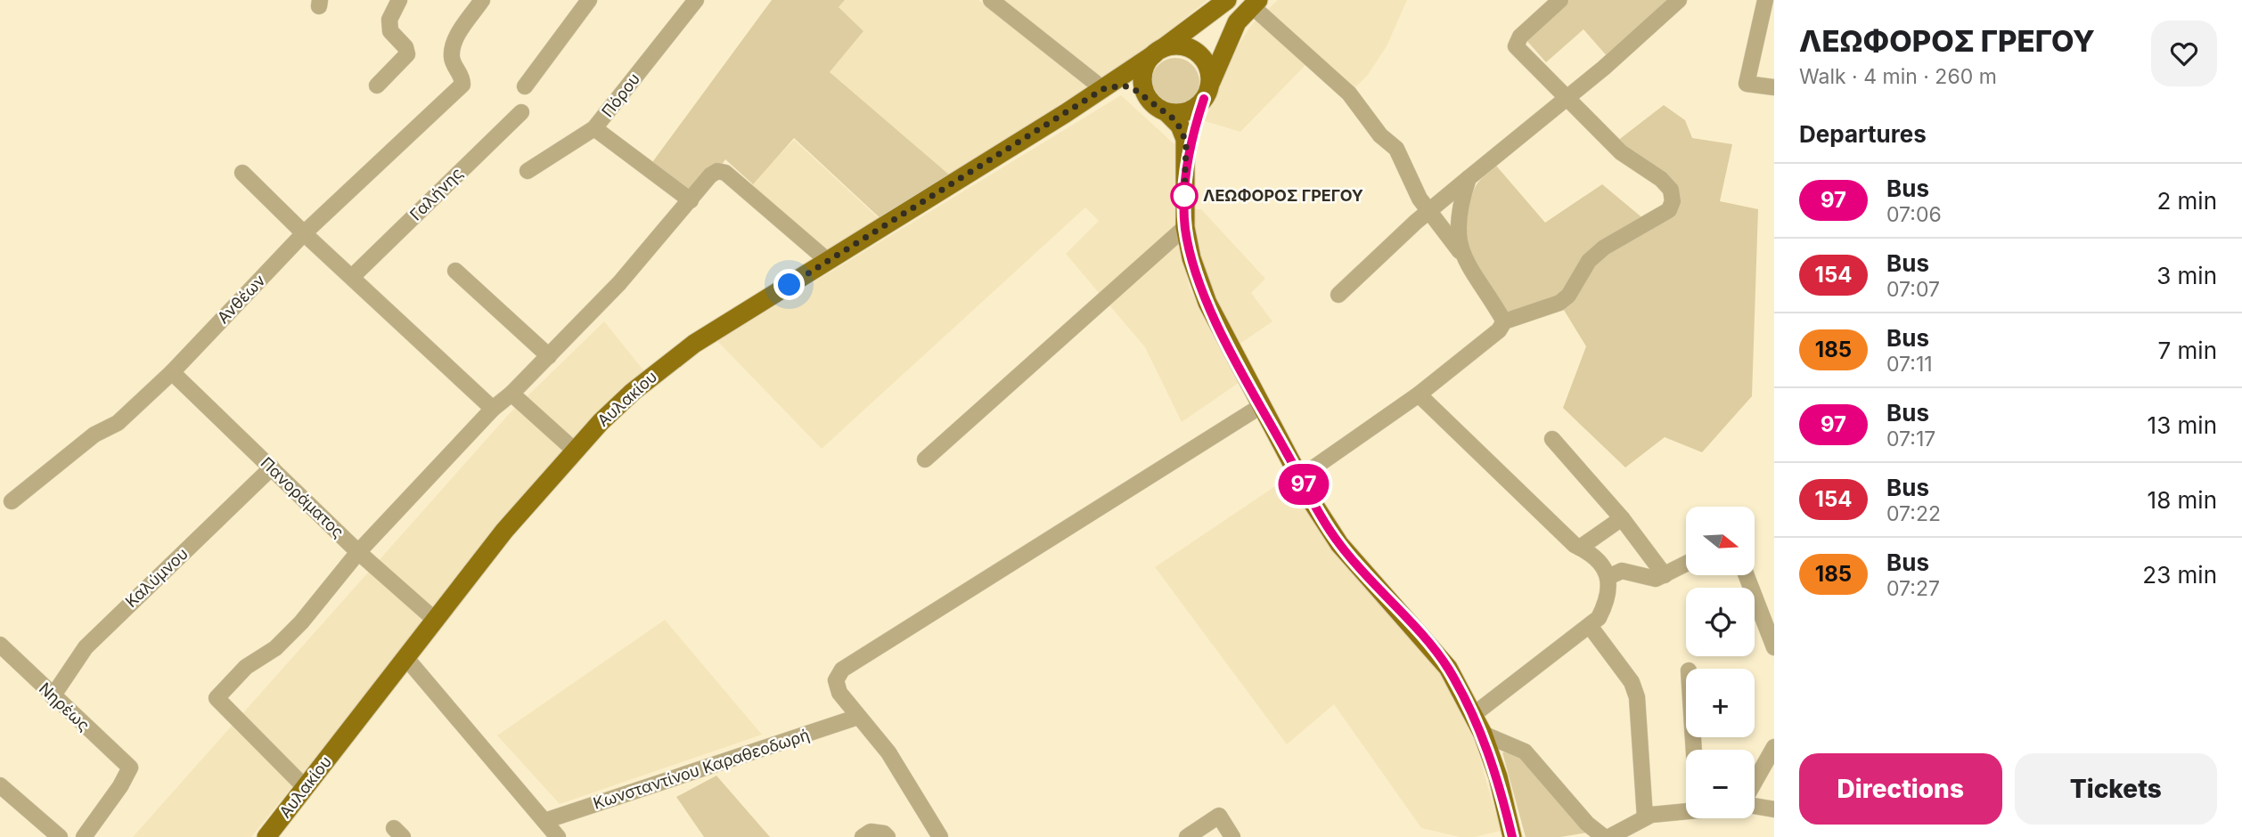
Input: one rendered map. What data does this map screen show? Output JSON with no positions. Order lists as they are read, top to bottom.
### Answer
{
  "streets": {
    "main road": ["Αυλακίου"],
    "street": [
      "Πόρου",
      "Γαλήνης",
      "Ανθέων",
      "Πανοράματος",
      "Καλύμνου",
      "Νηρέως",
      "Κωνσταντίνου Καραθεοδωρή"
    ]
  },
  "crossings": [
    ["Ανθέων", "Πανοράματος"],
    ["Αυλακίου", "Πανοράματος"],
    ["Πανοράματος", "Καλύμνου"],
    ["Καλύμνου", "Νηρέως"]
  ],
  "places": ["ΛΕΩΦΟΡΟΣ ΓΡΕΓΟΥ"],
  "lines": ["bus line 97"],
  "north": "right",
  "page": {
    "on_map": "97",
    "heading": [
      ["ΛΕΩΦΟΡΟΣ ΓΡΕΓΟΥ", "Walk · 4 min · 260 m"],
      "Departures"
    ],
    "list": [
      {
        "mark": "97",
        "name": "Bus",
        "note": "07:06",
        "value": "2 min"
      },
      {
        "mark": "154",
        "name": "Bus",
        "note": "07:07",
        "value": "3 min"
      },
      {
        "mark": "185",
        "name": "Bus",
        "note": "07:11",
        "value": "7 min"
      },
      {
        "mark": "97",
        "name": "Bus",
        "note": "07:17",
        "value": "13 min"
      },
      {
        "mark": "154",
        "name": "Bus",
        "note": "07:22",
        "value": "18 min"
      },
      {
        "mark": "185",
        "name": "Bus",
        "note": "07:27",
        "value": "23 min"
      }
    ],
    "map_buttons": ["+", "−"],
    "buttons": ["Directions", "Tickets"]
  }
}
